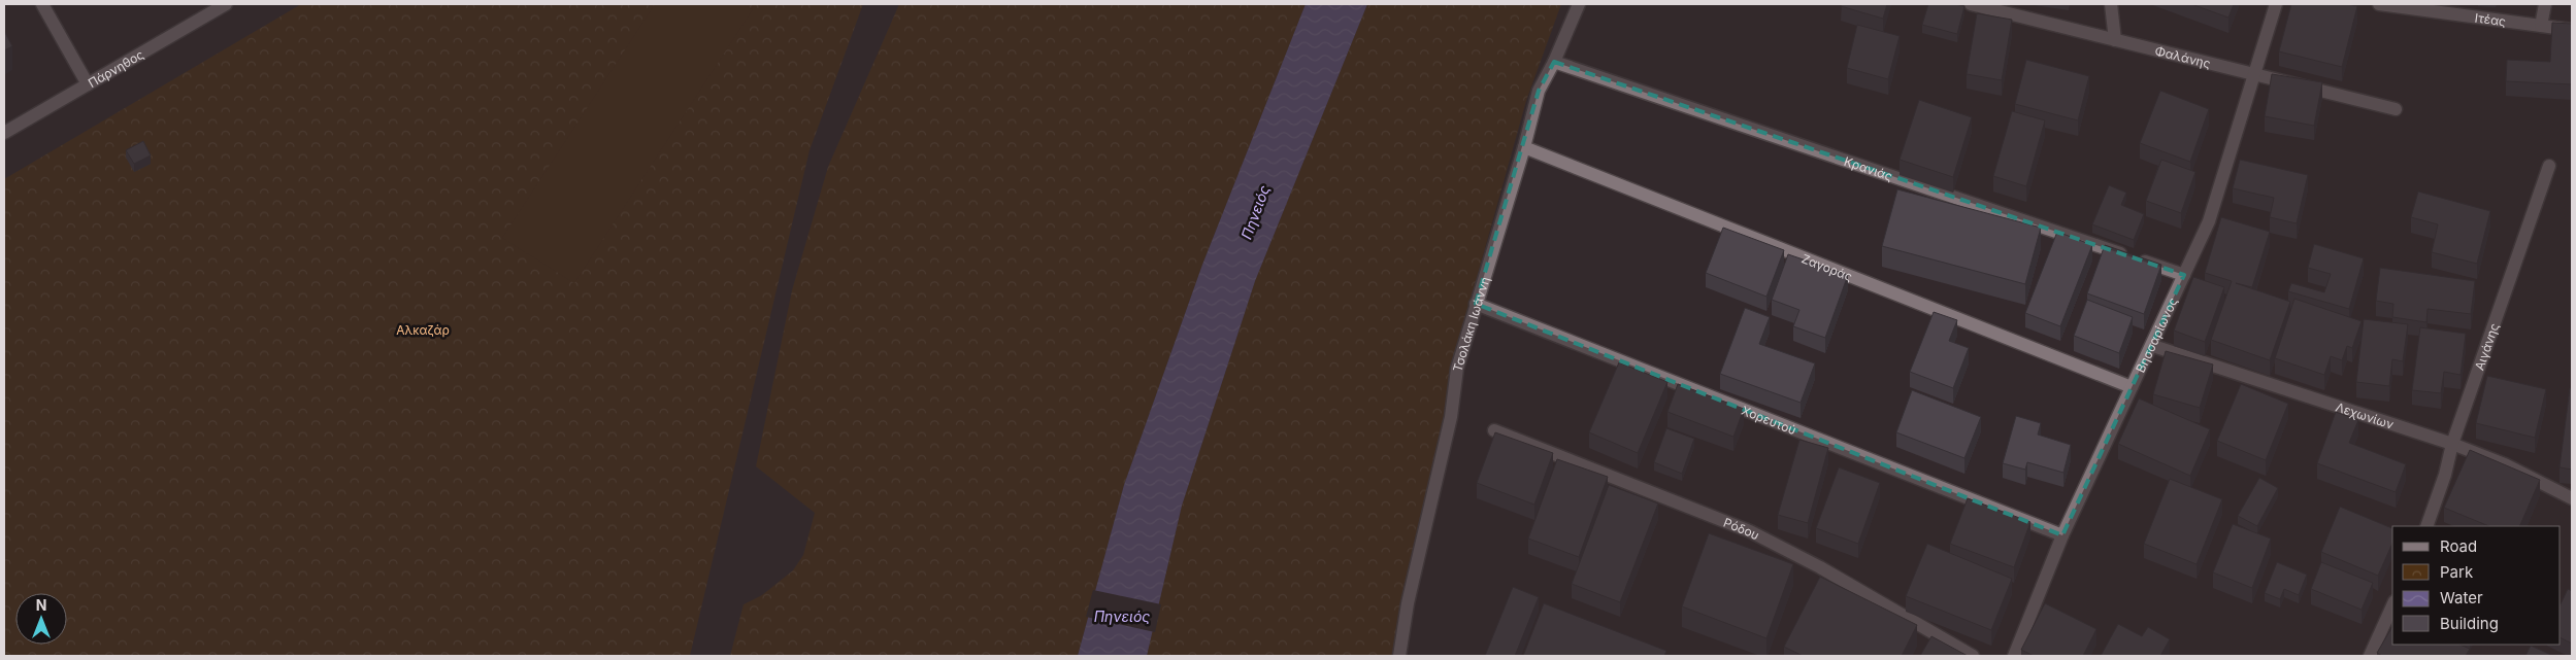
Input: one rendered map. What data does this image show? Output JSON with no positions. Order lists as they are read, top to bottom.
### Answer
{
  "streets": {
    "street": [
      "Ιτέας",
      "Φαλάνης",
      "Πάρνηθος",
      "Κρανιάς",
      "Ζαγοράς",
      "Τσολάκη Ιωάννη",
      "Βησσαρίωνος",
      "Αιγάνης",
      "Λεχωνίων",
      "Χορευτού",
      "Ρόδου"
    ]
  },
  "crossings": [
    ["Φαλάνης", "Βησσαρίωνος"],
    ["Κρανιάς", "Τσολάκη Ιωάννη"],
    ["Κρανιάς", "Βησσαρίωνος"],
    ["Ζαγοράς", "Τσολάκη Ιωάννη"],
    ["Ζαγοράς", "Βησσαρίωνος"],
    ["Τσολάκη Ιωάννη", "Χορευτού"],
    ["Βησσαρίωνος", "Λεχωνίων"],
    ["Βησσαρίωνος", "Χορευτού"],
    ["Αιγάνης", "Λεχωνίων"]
  ],
  "water": ["Πηνειός"],
  "parks": ["Αλκαζάρ"],
  "legend": [
    "Road",
    "Park",
    "Water",
    "Building"
  ],
  "north": "top"
}
